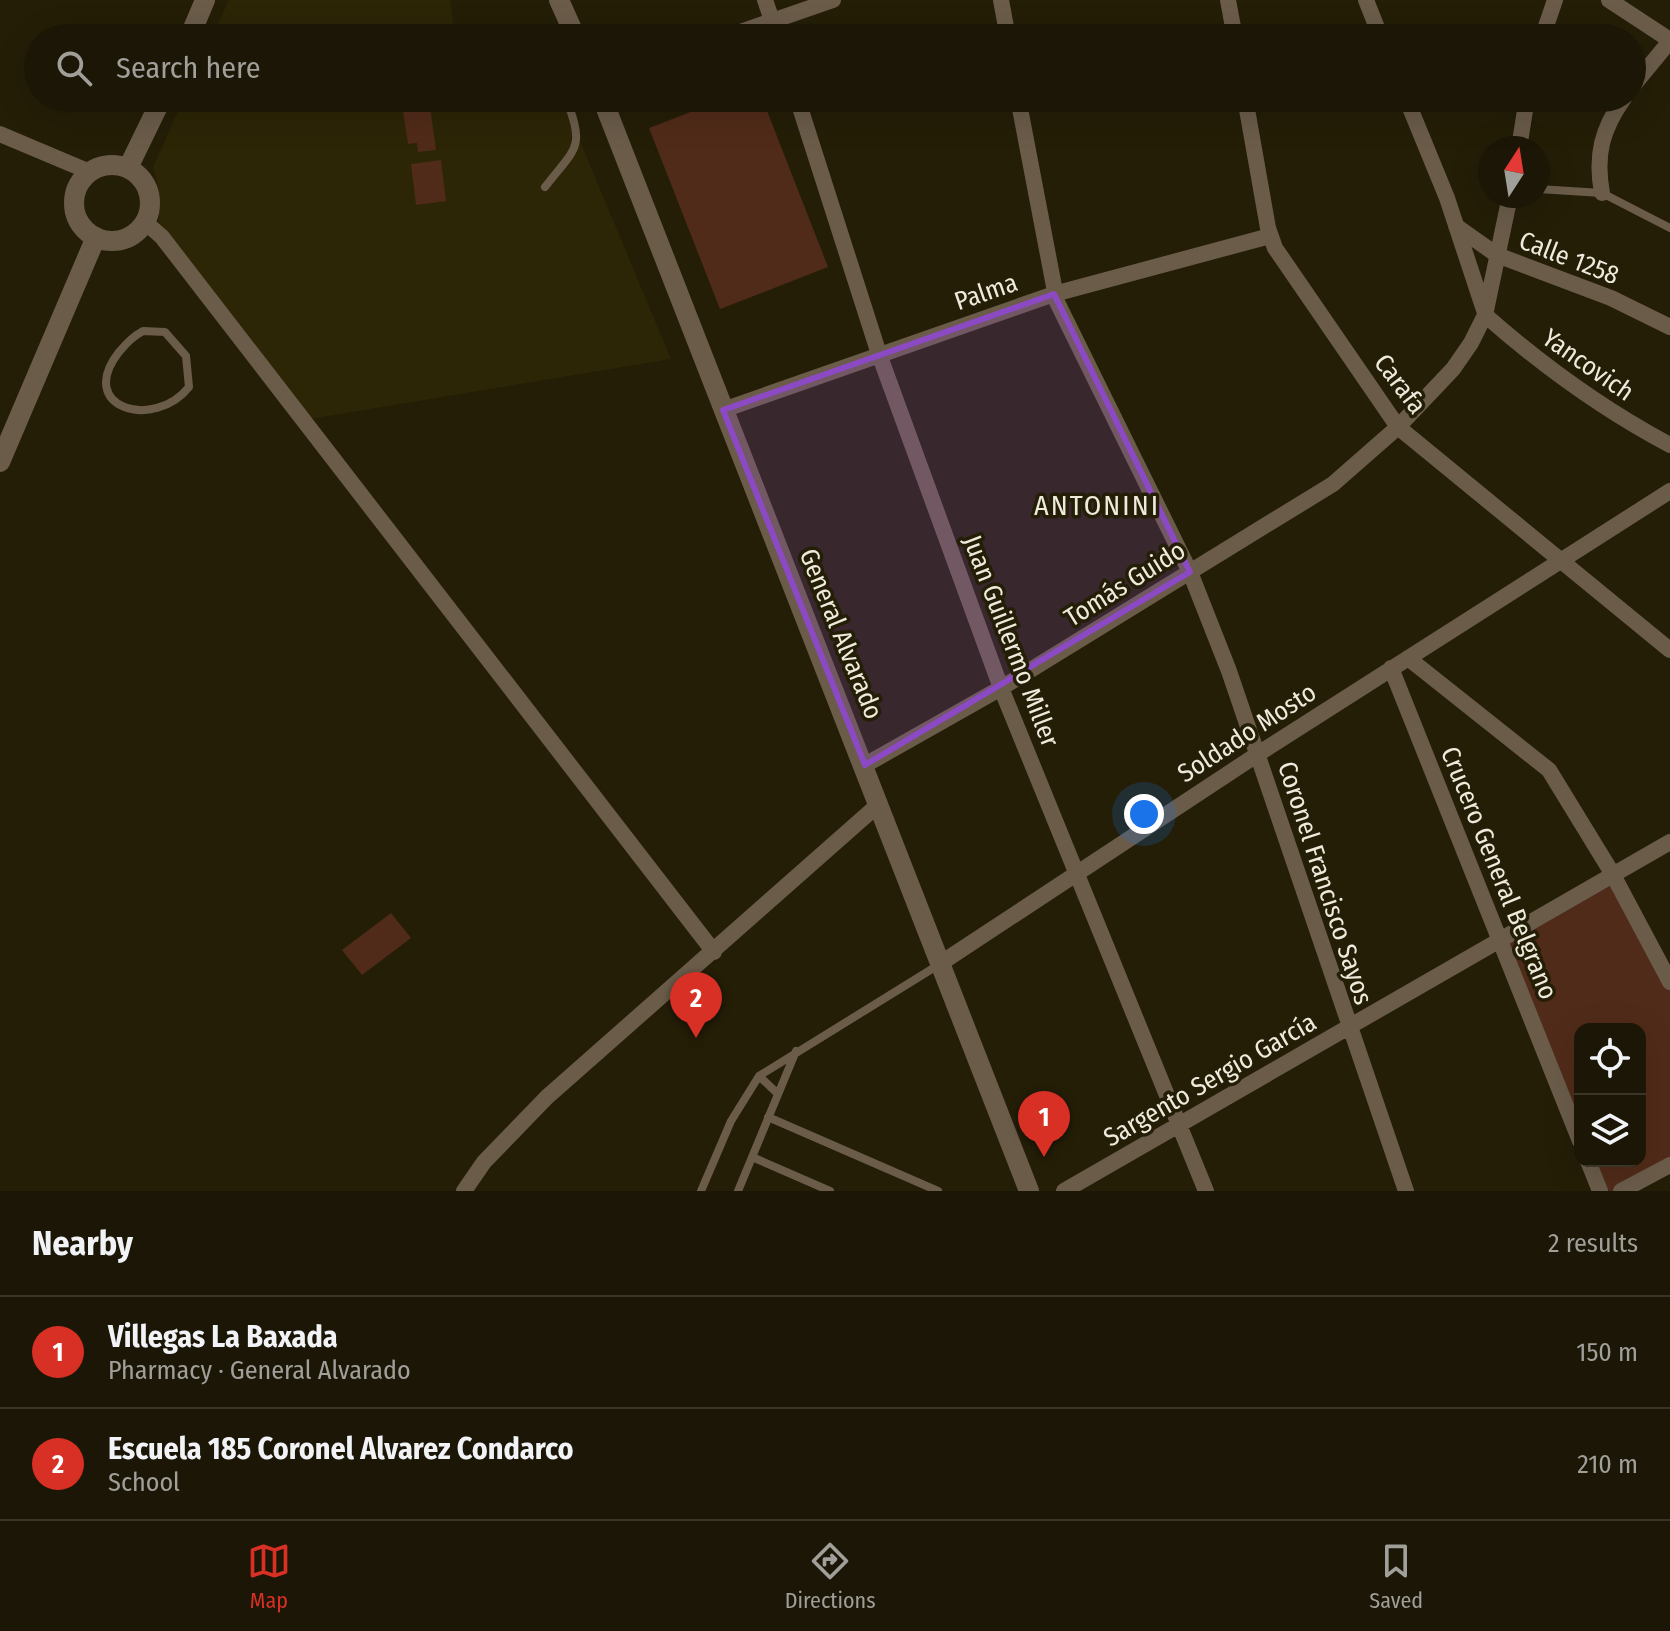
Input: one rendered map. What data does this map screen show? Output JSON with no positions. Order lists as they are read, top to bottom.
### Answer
{
  "streets": {
    "street": [
      "Calle 1258",
      "Palma",
      "Yancovich",
      "Carafa",
      "Tomás Guido",
      "General Alvarado",
      "Juan Guillermo Miller",
      "Soldado Mosto",
      "Crucero General Belgrano",
      "Coronel Francisco Sayos",
      "Sargento Sergio García"
    ]
  },
  "crossings": [
    ["Calle 1258", "Tomás Guido"],
    ["Palma", "Carafa"],
    ["Palma", "General Alvarado"],
    ["Palma", "Juan Guillermo Miller"],
    ["Palma", "Coronel Francisco Sayos"],
    ["Yancovich", "Tomás Guido"],
    ["Carafa", "Tomás Guido"],
    ["Carafa", "Soldado Mosto"],
    ["Tomás Guido", "General Alvarado"],
    ["Tomás Guido", "Juan Guillermo Miller"],
    ["Tomás Guido", "Coronel Francisco Sayos"],
    ["General Alvarado", "Soldado Mosto"],
    ["Juan Guillermo Miller", "Soldado Mosto"],
    ["Juan Guillermo Miller", "Sargento Sergio García"],
    ["Soldado Mosto", "Crucero General Belgrano"],
    ["Soldado Mosto", "Coronel Francisco Sayos"],
    ["Crucero General Belgrano", "Sargento Sergio García"],
    ["Coronel Francisco Sayos", "Sargento Sergio García"]
  ],
  "districts": ["ANTONINI"],
  "north": "top",
  "page": {
    "search": "Search here",
    "pins": ["2", "1"],
    "heading": ["Nearby", "2 results"],
    "list": [
      {
        "mark": "1",
        "name": "Villegas La Baxada",
        "note": "Pharmacy · General Alvarado",
        "value": "150 m"
      },
      {
        "mark": "2",
        "name": "Escuela 185 Coronel Alvarez Condarco",
        "note": "School",
        "value": "210 m"
      }
    ],
    "nav": ["Map", "Directions", "Saved"]
  }
}
